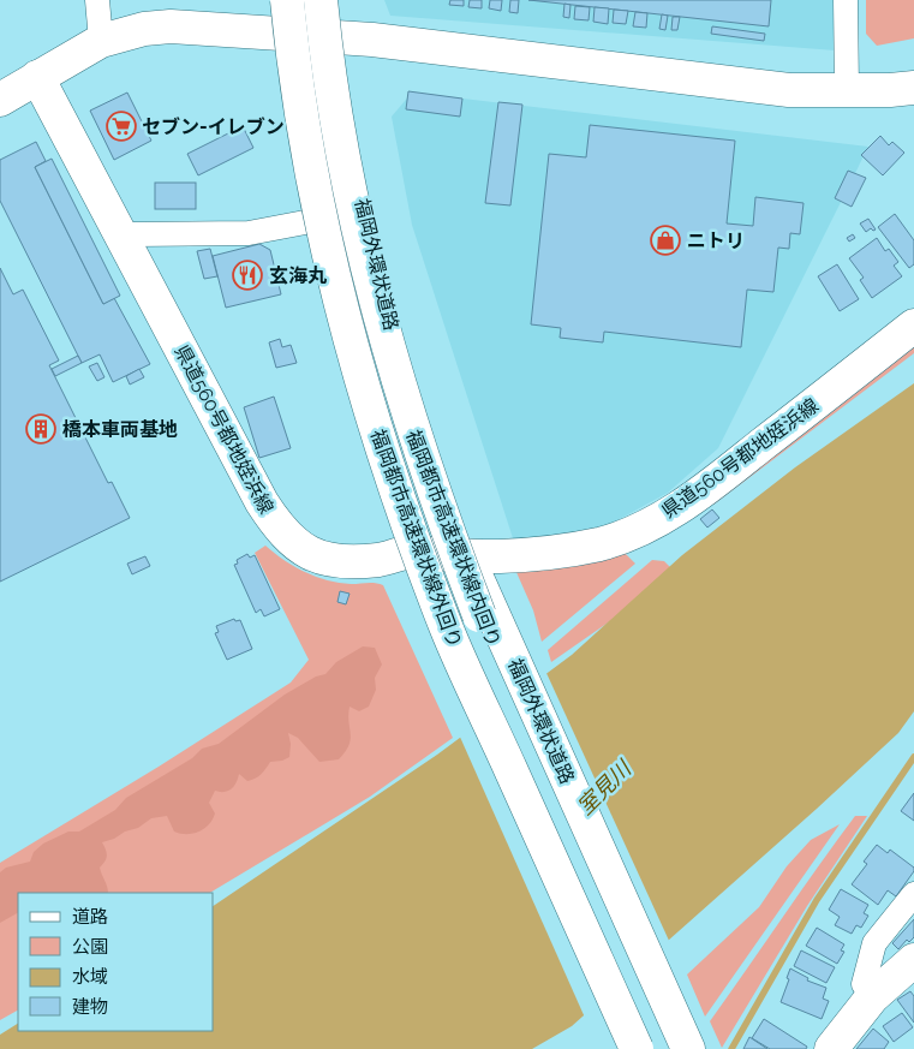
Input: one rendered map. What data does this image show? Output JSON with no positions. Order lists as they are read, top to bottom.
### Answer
{
  "streets": {
    "main road": [
      "福岡外環状道路",
      "県道560号都地姪浜線",
      "福岡都市高速環状線外回り",
      "福岡都市高速環状線内回り"
    ]
  },
  "crossings": [
    ["福岡外環状道路", "県道560号都地姪浜線"],
    ["福岡外環状道路", "福岡都市高速環状線内回り"]
  ],
  "water": ["室見川"],
  "places": {
    "supermarket": ["セブン-イレブン"],
    "shop": ["ニトリ"],
    "restaurant": ["玄海丸"],
    "building": ["橋本車両基地"]
  },
  "legend": [
    "道路",
    "公園",
    "水域",
    "建物"
  ]
}
